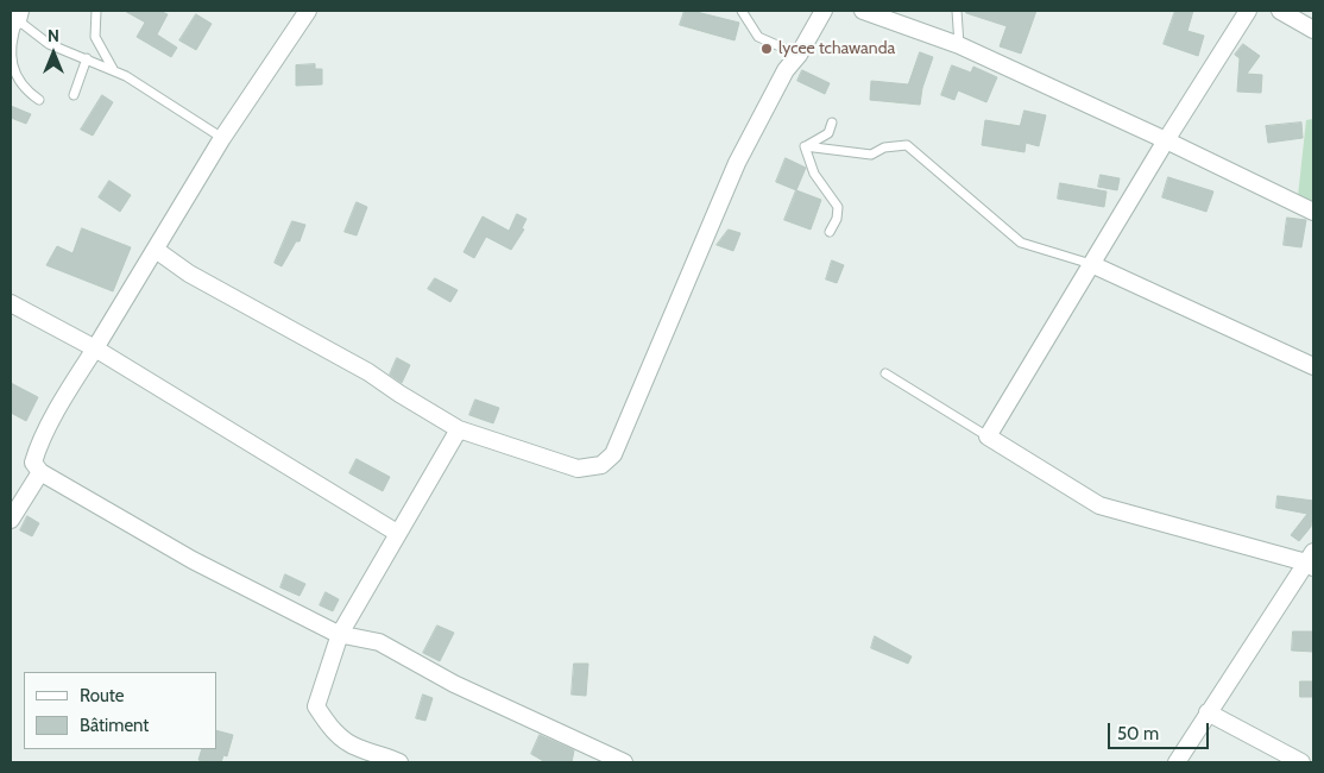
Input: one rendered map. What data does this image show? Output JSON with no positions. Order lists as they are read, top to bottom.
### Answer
{
  "places": ["lycee tchawanda"],
  "legend": ["Route", "Bâtiment"],
  "scale_bar": "50 m",
  "north": "top"
}
